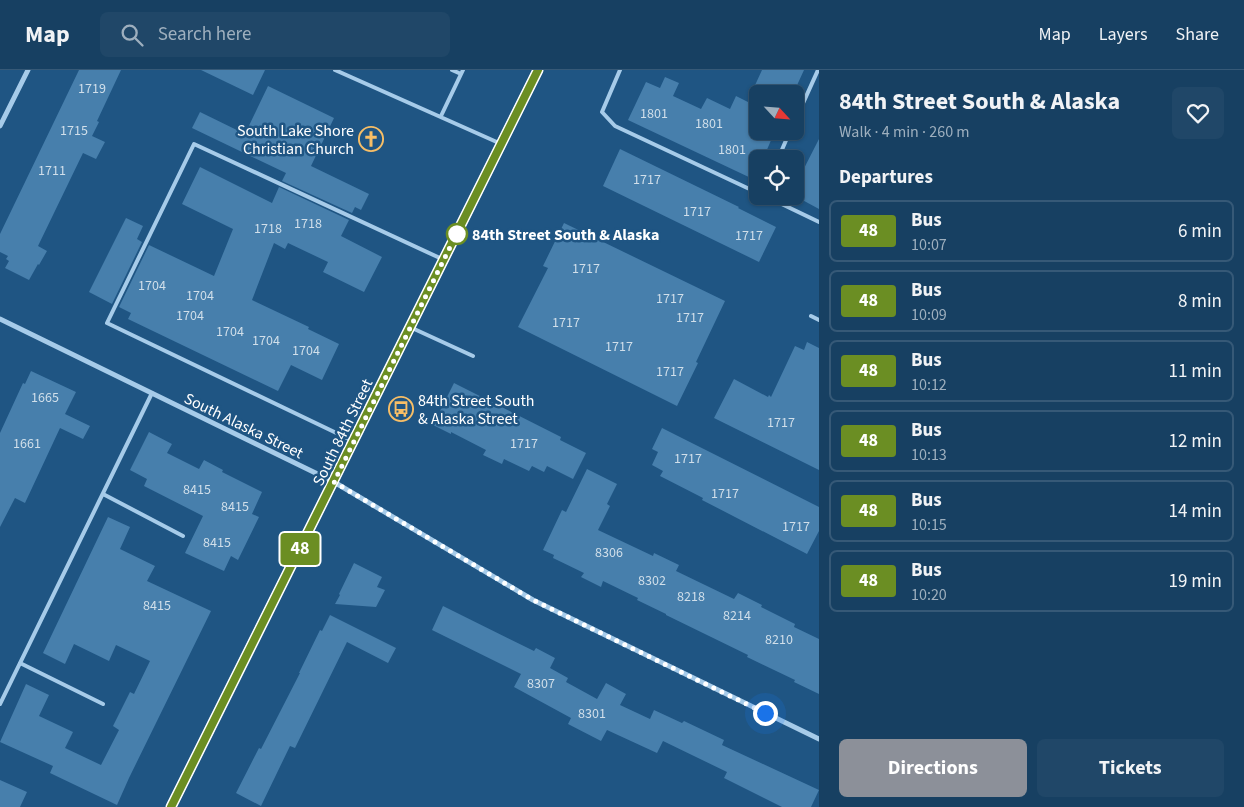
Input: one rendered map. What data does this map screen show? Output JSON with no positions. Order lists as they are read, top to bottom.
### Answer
{
  "streets": {
    "main road": ["South 84th Street"],
    "street": ["South Alaska Street"]
  },
  "crossings": [
    ["South Alaska Street", "South 84th Street"]
  ],
  "places": {
    "church": ["South Lake Shore Christian Church"],
    "other": ["84th Street South & Alaska"],
    "bus stop": ["84th Street South & Alaska Street"]
  },
  "lines": ["bus line 48"],
  "house_numbers": [
    "1719",
    "1801",
    "1801",
    "1715",
    "1801",
    "1711",
    "1717",
    "1717",
    "1718",
    "1718",
    "1717",
    "1717",
    "1704",
    "1704",
    "1717",
    "1704",
    "1717",
    "1717",
    "1704",
    "1704",
    "1717",
    "1704",
    "1717",
    "1665",
    "1717",
    "1661",
    "1717",
    "1717",
    "8415",
    "1717",
    "8415",
    "1717",
    "8415",
    "8306",
    "8302",
    "8218",
    "8415",
    "8214",
    "8210",
    "8307",
    "8301"
  ],
  "north": "bottom right",
  "page": {
    "header": "Map",
    "search": "Search here",
    "nav": ["Map", "Layers", "Share"],
    "on_map": "48",
    "heading": [
      ["84th Street South & Alaska", "Walk · 4 min · 260 m"],
      "Departures"
    ],
    "list": [
      {
        "mark": "48",
        "name": "Bus",
        "note": "10:07",
        "value": "6 min"
      },
      {
        "mark": "48",
        "name": "Bus",
        "note": "10:09",
        "value": "8 min"
      },
      {
        "mark": "48",
        "name": "Bus",
        "note": "10:12",
        "value": "11 min"
      },
      {
        "mark": "48",
        "name": "Bus",
        "note": "10:13",
        "value": "12 min"
      },
      {
        "mark": "48",
        "name": "Bus",
        "note": "10:15",
        "value": "14 min"
      },
      {
        "mark": "48",
        "name": "Bus",
        "note": "10:20",
        "value": "19 min"
      }
    ],
    "buttons": ["Directions", "Tickets"]
  }
}
